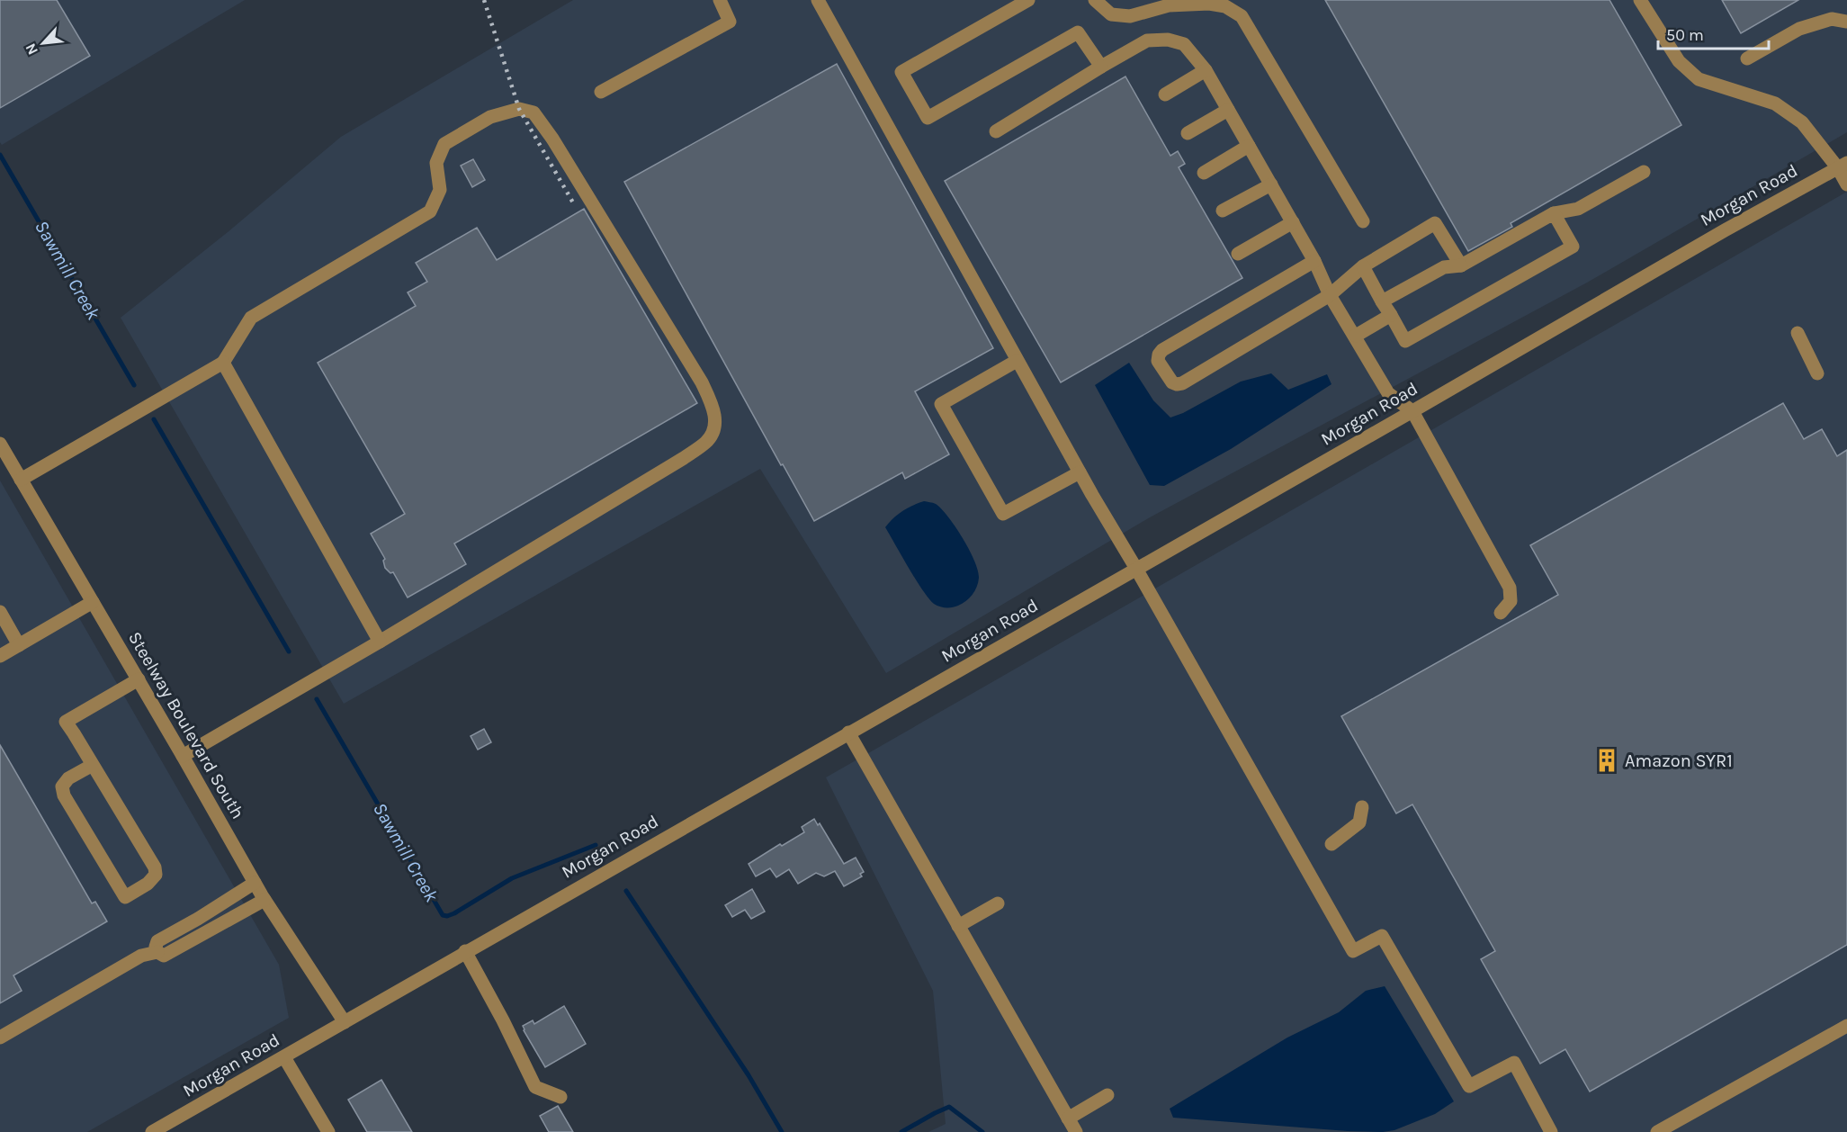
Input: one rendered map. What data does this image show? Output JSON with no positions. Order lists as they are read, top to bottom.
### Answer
{
  "streets": {
    "street": ["Morgan Road", "Steelway Boulevard South"]
  },
  "crossings": [
    ["Morgan Road", "Steelway Boulevard South"]
  ],
  "water": ["Sawmill Creek"],
  "places": {
    "building": ["Amazon SYR1"]
  },
  "scale_bar": "50 m",
  "north": "bottom left"
}
